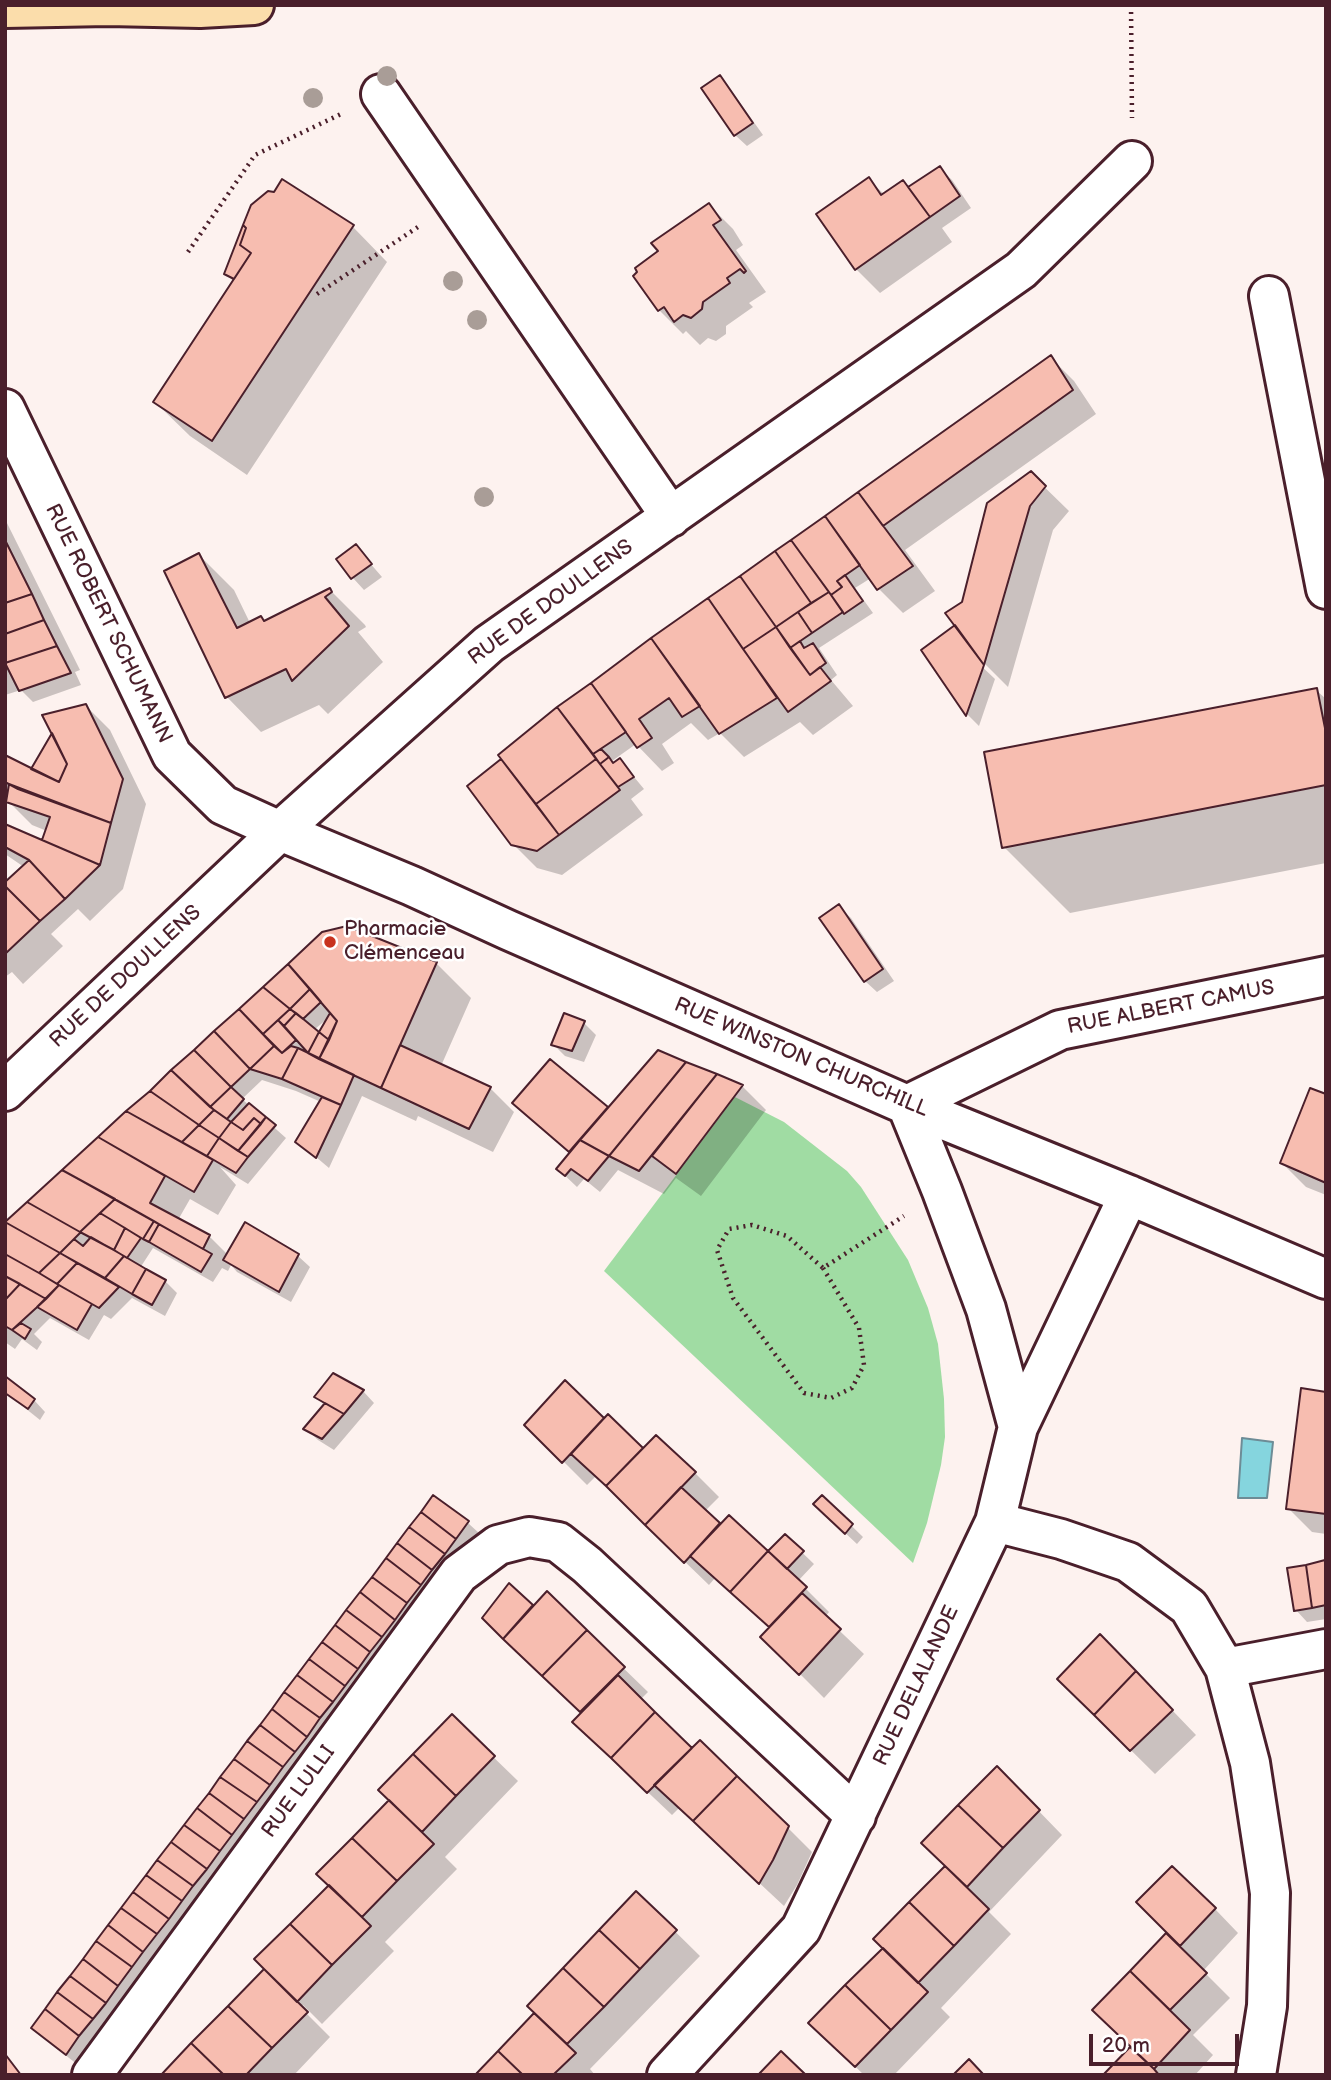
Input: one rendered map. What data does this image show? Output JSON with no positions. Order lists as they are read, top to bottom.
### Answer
{
  "streets": {
    "street": [
      "RUE DE DOULLENS",
      "RUE ROBERT SCHUMANN",
      "RUE ALBERT CAMUS",
      "RUE WINSTON CHURCHILL",
      "RUE DELALANDE",
      "RUE LULLI"
    ]
  },
  "crossings": [
    ["RUE DE DOULLENS", "RUE ROBERT SCHUMANN"],
    ["RUE DE DOULLENS", "RUE WINSTON CHURCHILL"],
    ["RUE ROBERT SCHUMANN", "RUE WINSTON CHURCHILL"],
    ["RUE ALBERT CAMUS", "RUE WINSTON CHURCHILL"],
    ["RUE WINSTON CHURCHILL", "RUE DELALANDE"],
    ["RUE DELALANDE", "RUE LULLI"]
  ],
  "places": ["Pharmacie Clémenceau"],
  "scale_bar": "20 m"
}
